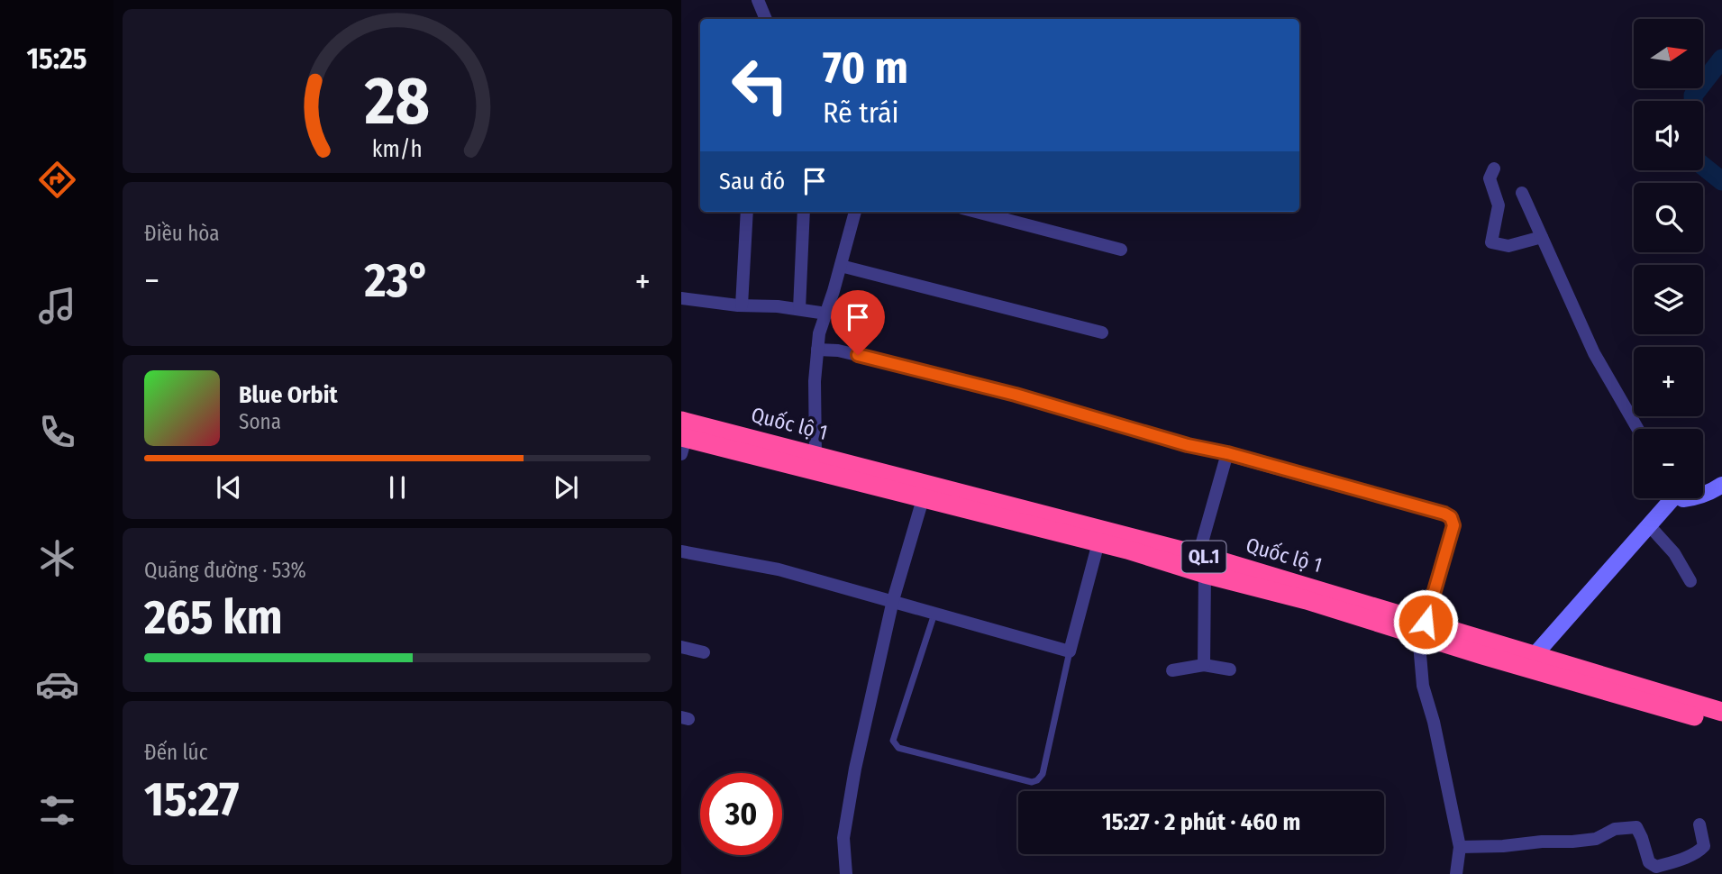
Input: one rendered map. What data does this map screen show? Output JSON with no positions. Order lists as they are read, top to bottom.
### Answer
{
  "streets": {
    "highway": ["Quốc lộ 1", "QL.1"]
  },
  "north": "right",
  "page": {
    "tabs": "15:25",
    "map_buttons": ["+", "−"],
    "turn": ["70 m", "Rẽ trái"],
    "then": "Sau đó",
    "tile": [
      "Điều hòa",
      ["Quãng đường · 53%", "265 km"],
      ["Đến lúc", "15:27"]
    ],
    "heat": ["−", "23°", "+"],
    "song": ["Blue Orbit", "Sona"],
    "limit": "30",
    "trip": "15:27 · 2 phút · 460 m",
    "gauge": ["28", "km/h"]
  }
}
